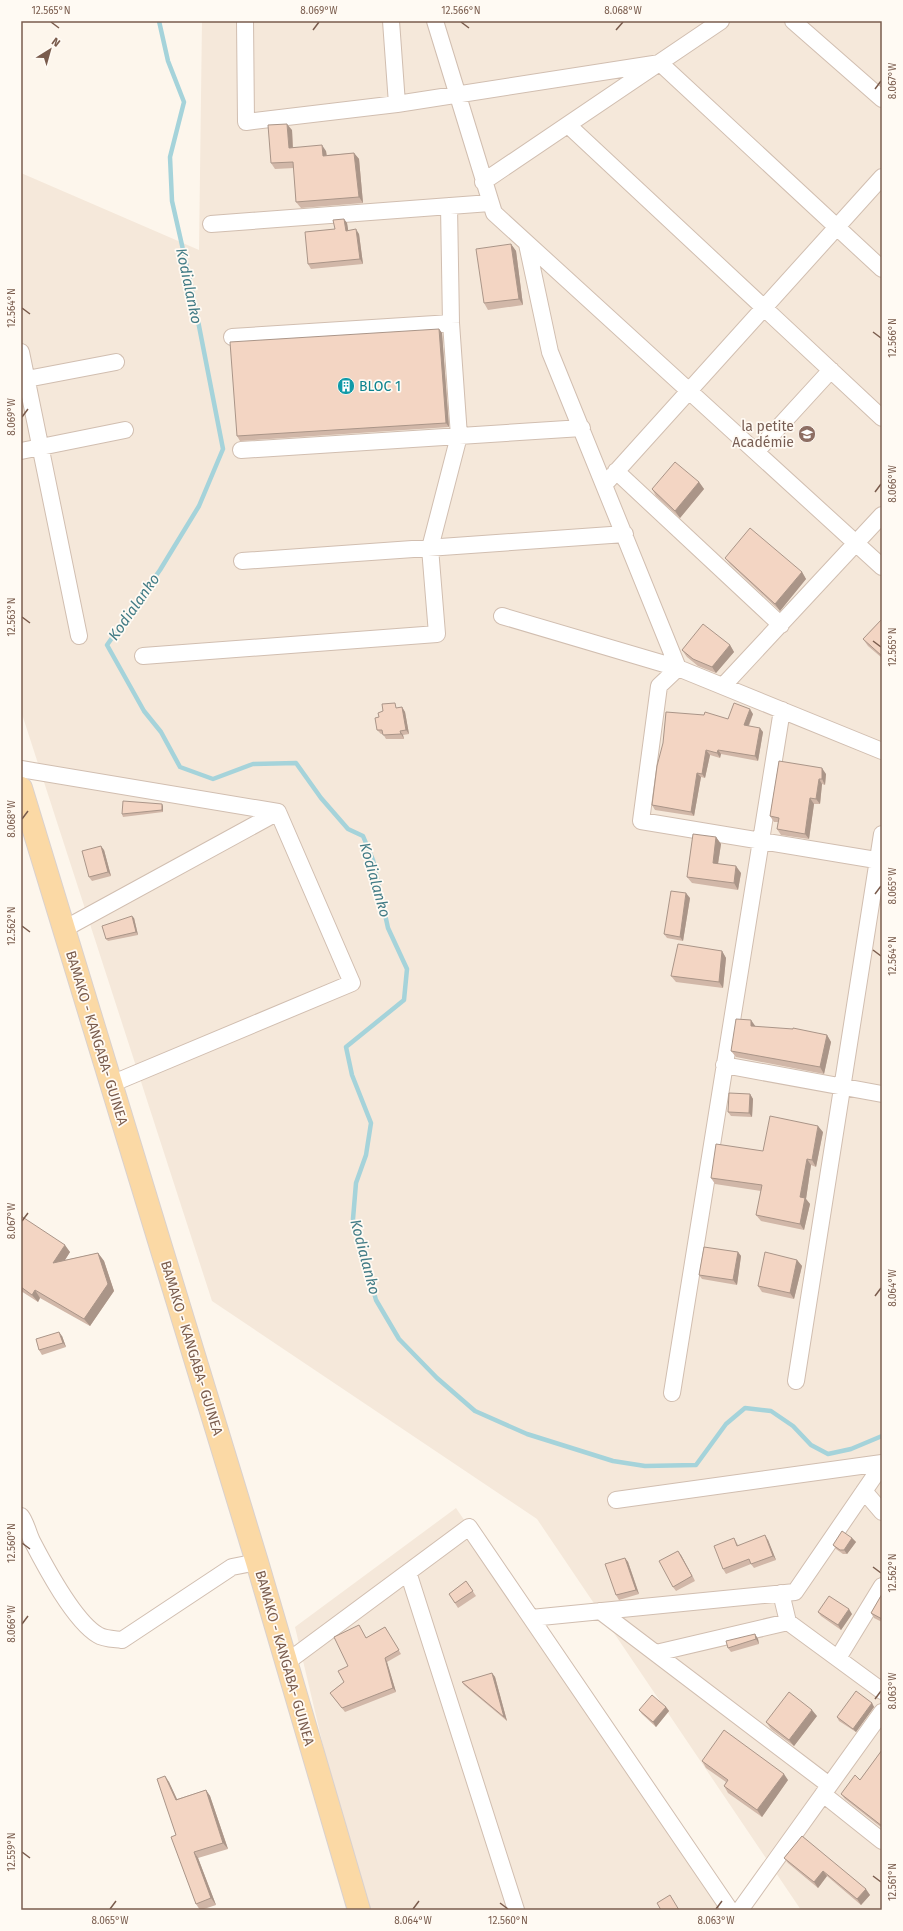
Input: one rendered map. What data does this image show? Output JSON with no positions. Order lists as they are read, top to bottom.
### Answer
{
  "streets": {
    "main road": ["BAMAKO - KANGABA- GUINEA"]
  },
  "water": ["Kodialanko"],
  "places": {
    "building": ["BLOC 1"],
    "school or university": ["la petite Académie"]
  },
  "north": "top right",
  "coordinates": [
    "12.565°N",
    "8.069°W",
    "12.566°N",
    "8.068°W",
    "8.067°W",
    "12.564°N",
    "8.066°W",
    "12.563°N",
    "8.065°W",
    "12.562°N",
    "8.064°W",
    "12.560°N",
    "8.063°W",
    "12.559°N",
    "12.561°N"
  ]
}
